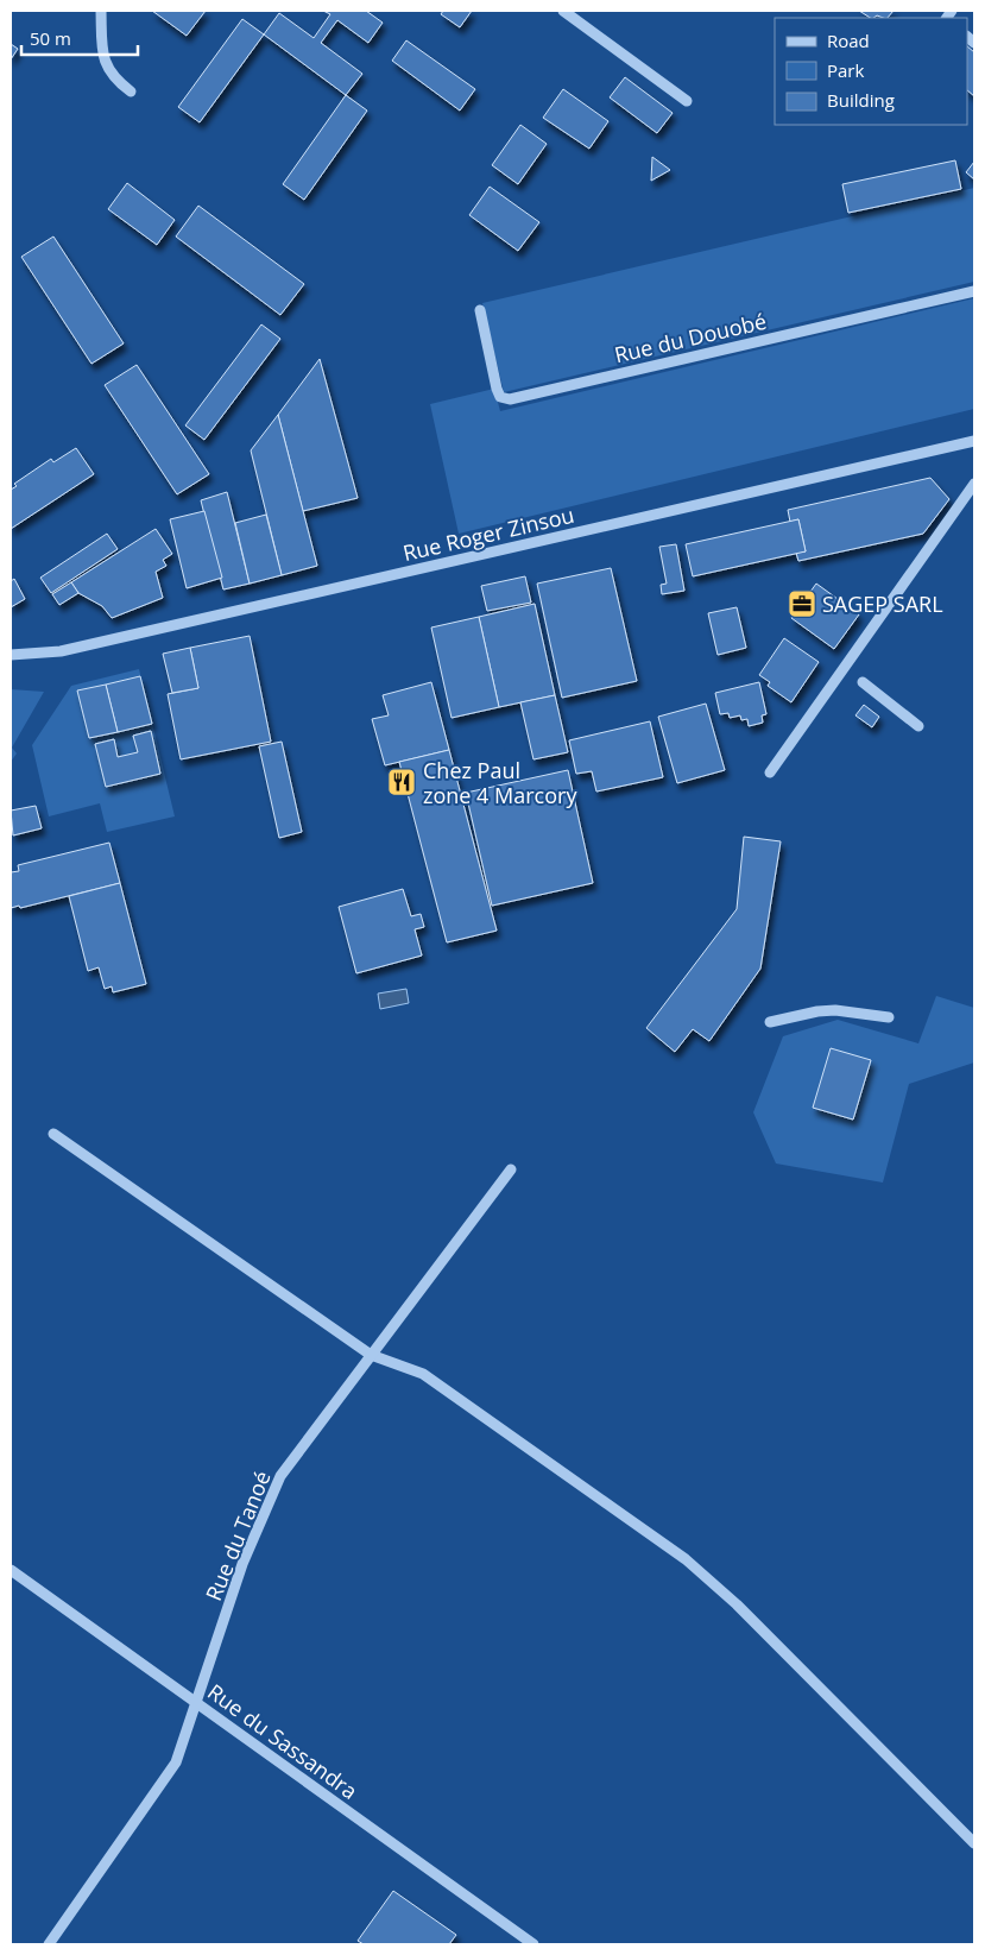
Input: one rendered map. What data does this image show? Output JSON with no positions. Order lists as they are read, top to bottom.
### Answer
{
  "streets": {
    "street": [
      "Rue du Douobé",
      "Rue Roger Zinsou",
      "Rue du Tanoé",
      "Rue du Sassandra"
    ]
  },
  "crossings": [
    ["Rue du Tanoé", "Rue du Sassandra"]
  ],
  "places": {
    "office": ["SAGEP SARL"],
    "restaurant": ["Chez Paul zone 4 Marcory"]
  },
  "legend": ["Road", "Park", "Building"],
  "scale_bar": "50 m"
}
